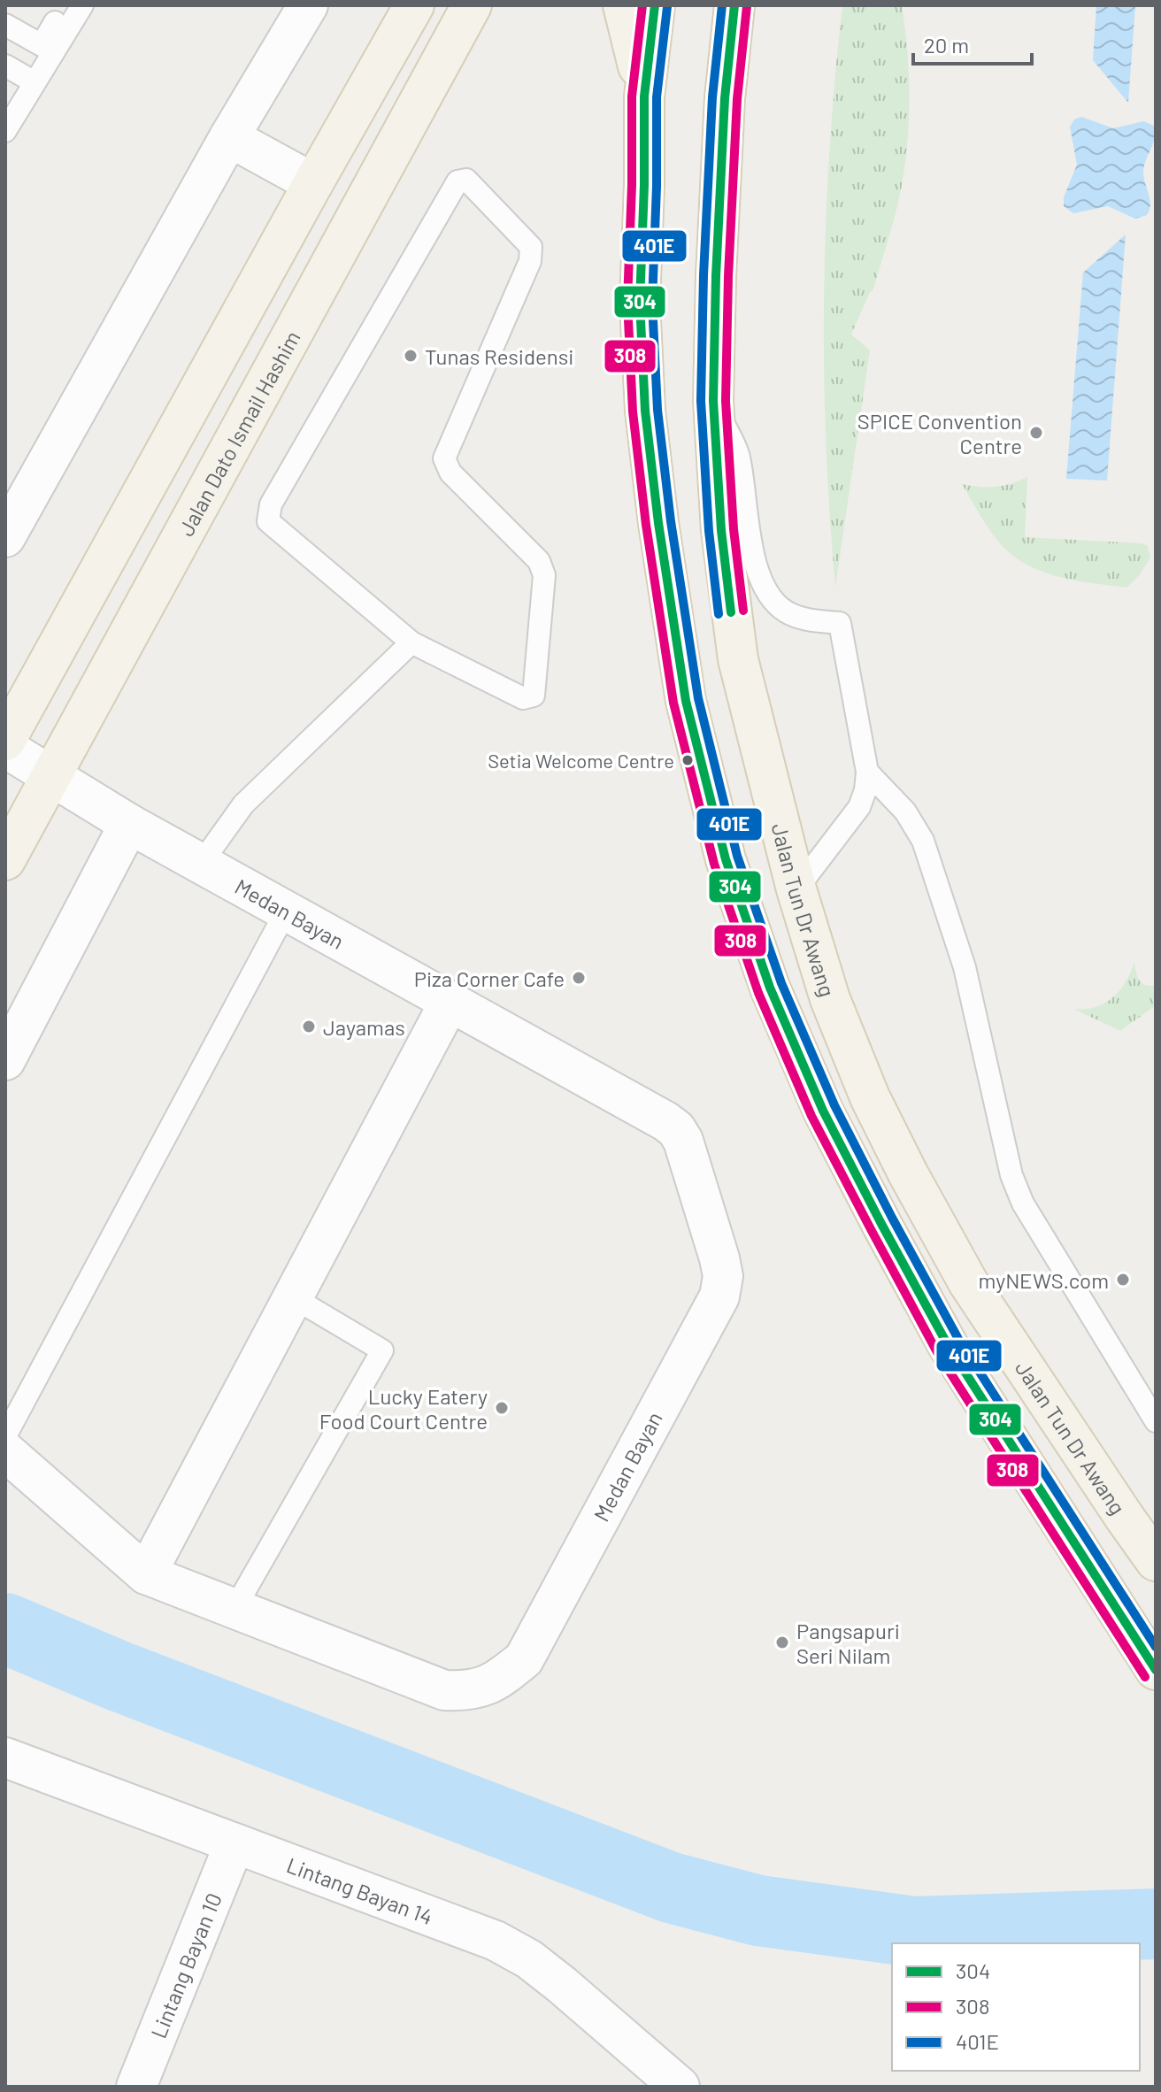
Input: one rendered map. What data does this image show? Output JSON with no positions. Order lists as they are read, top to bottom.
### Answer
{
  "streets": {
    "main road": ["Jalan Dato Ismail Hashim", "Jalan Tun Dr Awang"],
    "street": ["Medan Bayan", "Lintang Bayan 14", "Lintang Bayan 10"]
  },
  "crossings": [
    ["Jalan Dato Ismail Hashim", "Medan Bayan"],
    ["Lintang Bayan 14", "Lintang Bayan 10"]
  ],
  "places": [
    "Tunas Residensi",
    "SPICE Convention Centre",
    "Setia Welcome Centre",
    "Piza Corner Cafe",
    "Jayamas",
    "myNEWS.com",
    "Lucky Eatery Food Court Centre",
    "Pangsapuri Seri Nilam"
  ],
  "lines": ["transit line 304", "transit line 308", "transit line 401E"],
  "legend": ["304", "308", "401E"],
  "scale_bar": "20 m"
}
